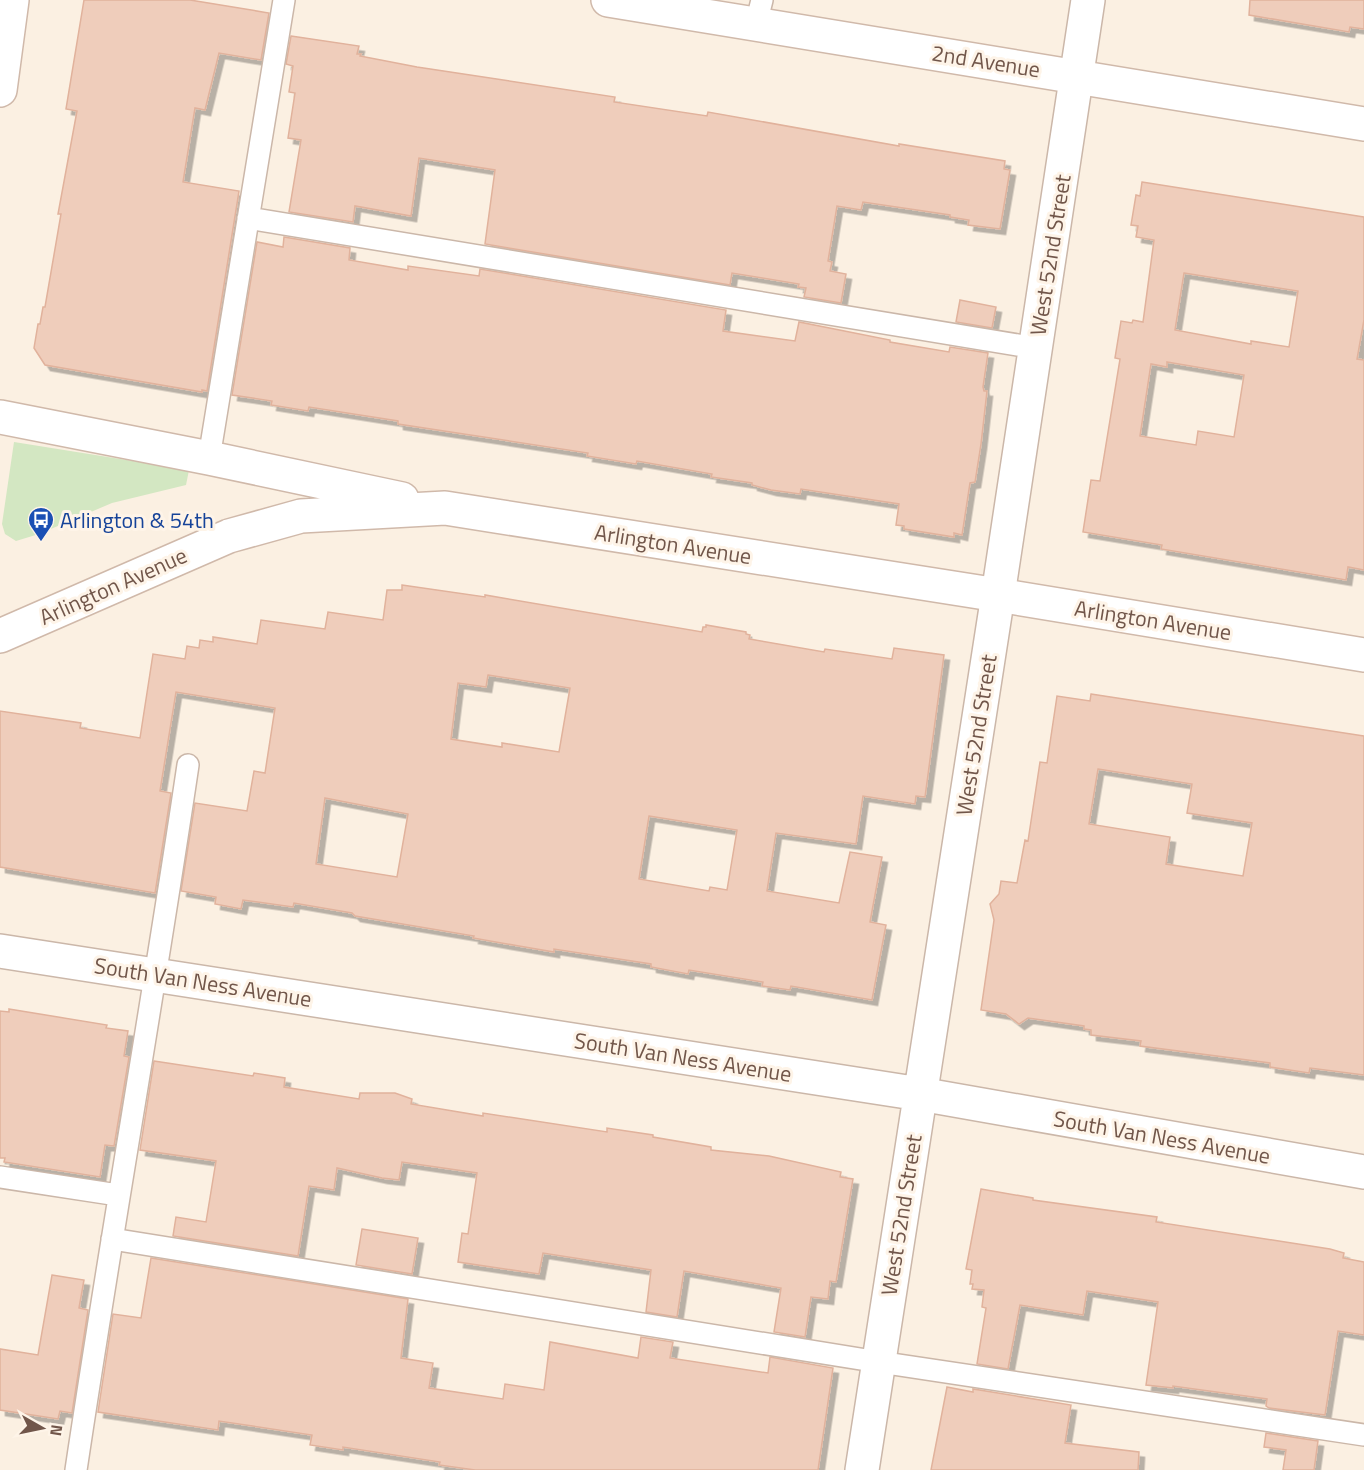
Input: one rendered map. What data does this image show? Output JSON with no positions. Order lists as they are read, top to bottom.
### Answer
{
  "streets": {
    "street": [
      "2nd Avenue",
      "West 52nd Street",
      "Arlington Avenue",
      "South Van Ness Avenue"
    ]
  },
  "crossings": [
    ["2nd Avenue", "West 52nd Street"],
    ["West 52nd Street", "Arlington Avenue"],
    ["West 52nd Street", "South Van Ness Avenue"]
  ],
  "places": {
    "bus stop": ["Arlington & 54th"]
  },
  "north": "right"
}
